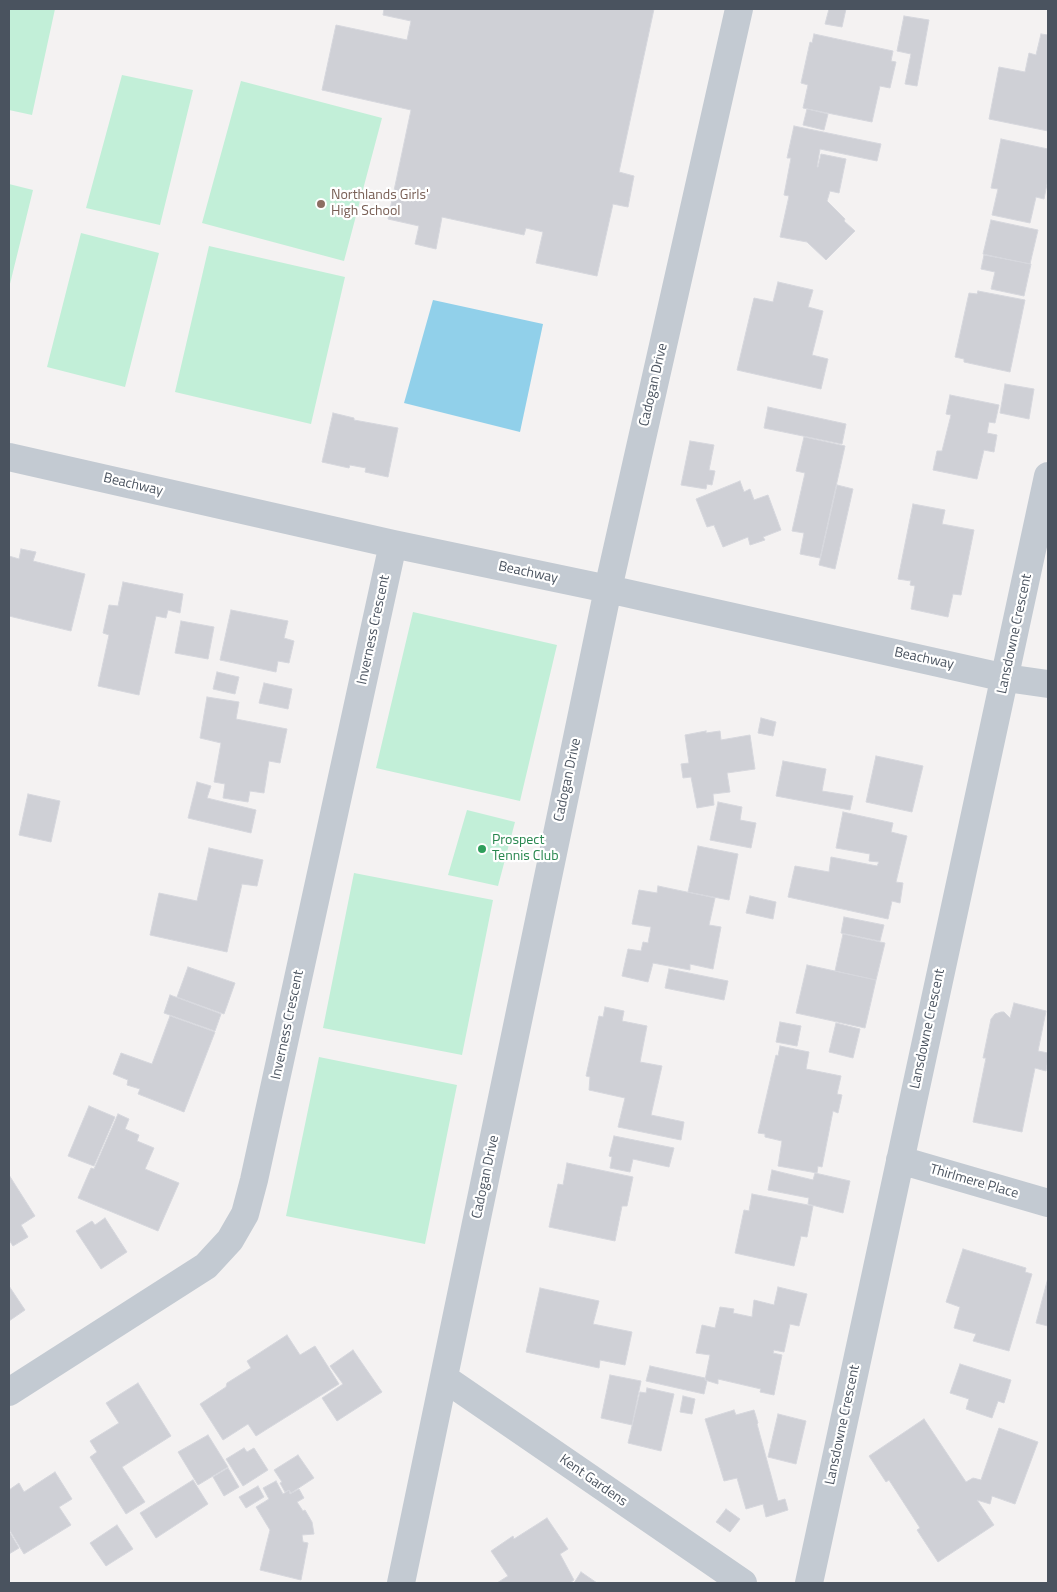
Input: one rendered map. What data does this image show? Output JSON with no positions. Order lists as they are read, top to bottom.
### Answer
{
  "streets": {
    "street": [
      "Cadogan Drive",
      "Beachway",
      "Inverness Crescent",
      "Lansdowne Crescent",
      "Thirlmere Place",
      "Kent Gardens"
    ]
  },
  "crossings": [
    ["Cadogan Drive", "Beachway"],
    ["Cadogan Drive", "Kent Gardens"],
    ["Beachway", "Inverness Crescent"],
    ["Beachway", "Lansdowne Crescent"],
    ["Lansdowne Crescent", "Thirlmere Place"]
  ],
  "places": ["Northlands Girls' High School", "Prospect Tennis Club"]
}
